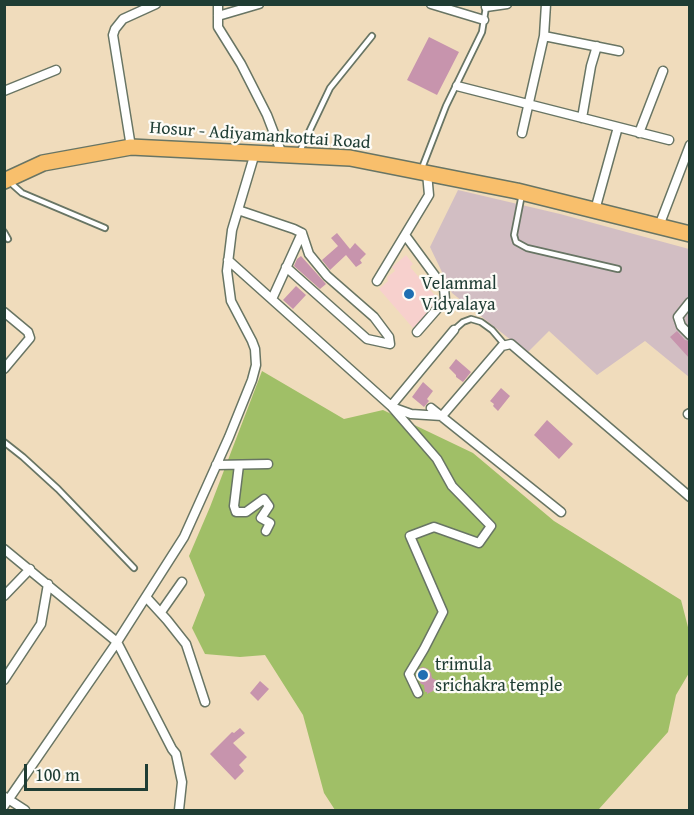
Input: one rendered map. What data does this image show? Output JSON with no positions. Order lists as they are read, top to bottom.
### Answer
{
  "streets": {
    "highway": ["Hosur - Adiyamankottai Road"]
  },
  "places": ["Velammal Vidyalaya", "trimula srichakra temple"],
  "scale_bar": "100 m"
}
